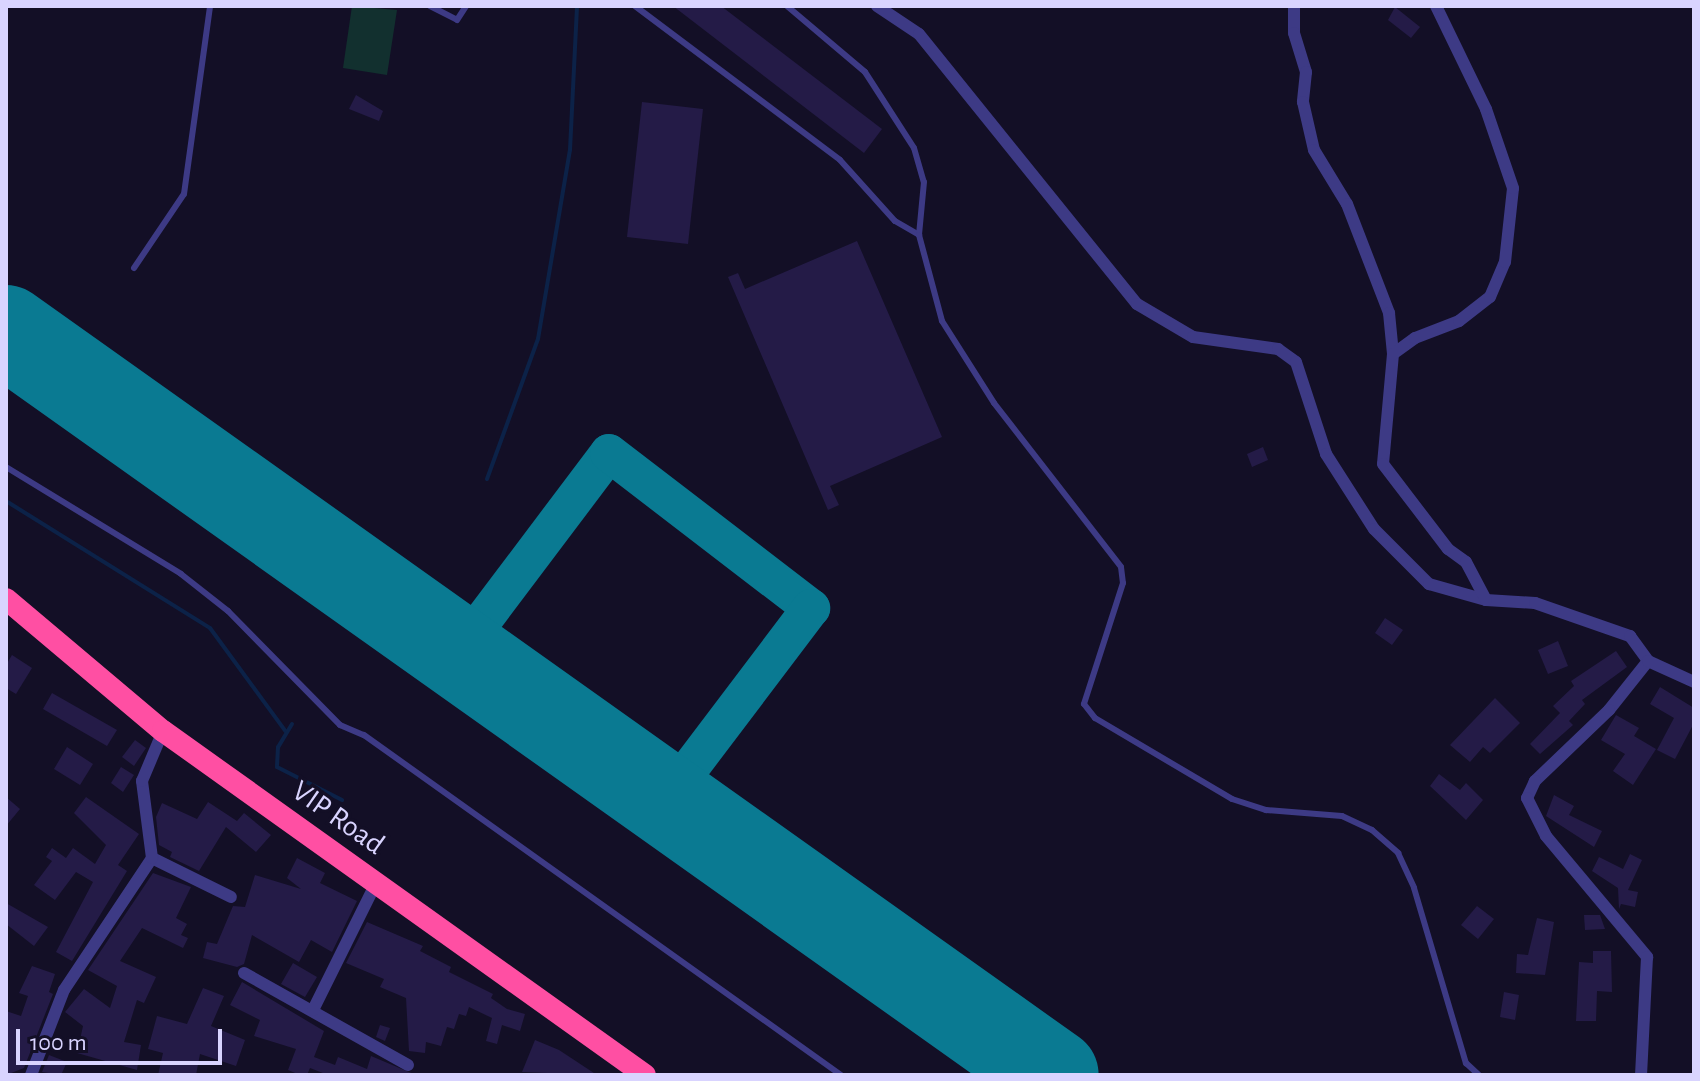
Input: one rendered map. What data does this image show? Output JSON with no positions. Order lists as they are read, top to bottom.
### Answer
{
  "streets": {
    "highway": ["VIP Road"]
  },
  "scale_bar": "100 m"
}
